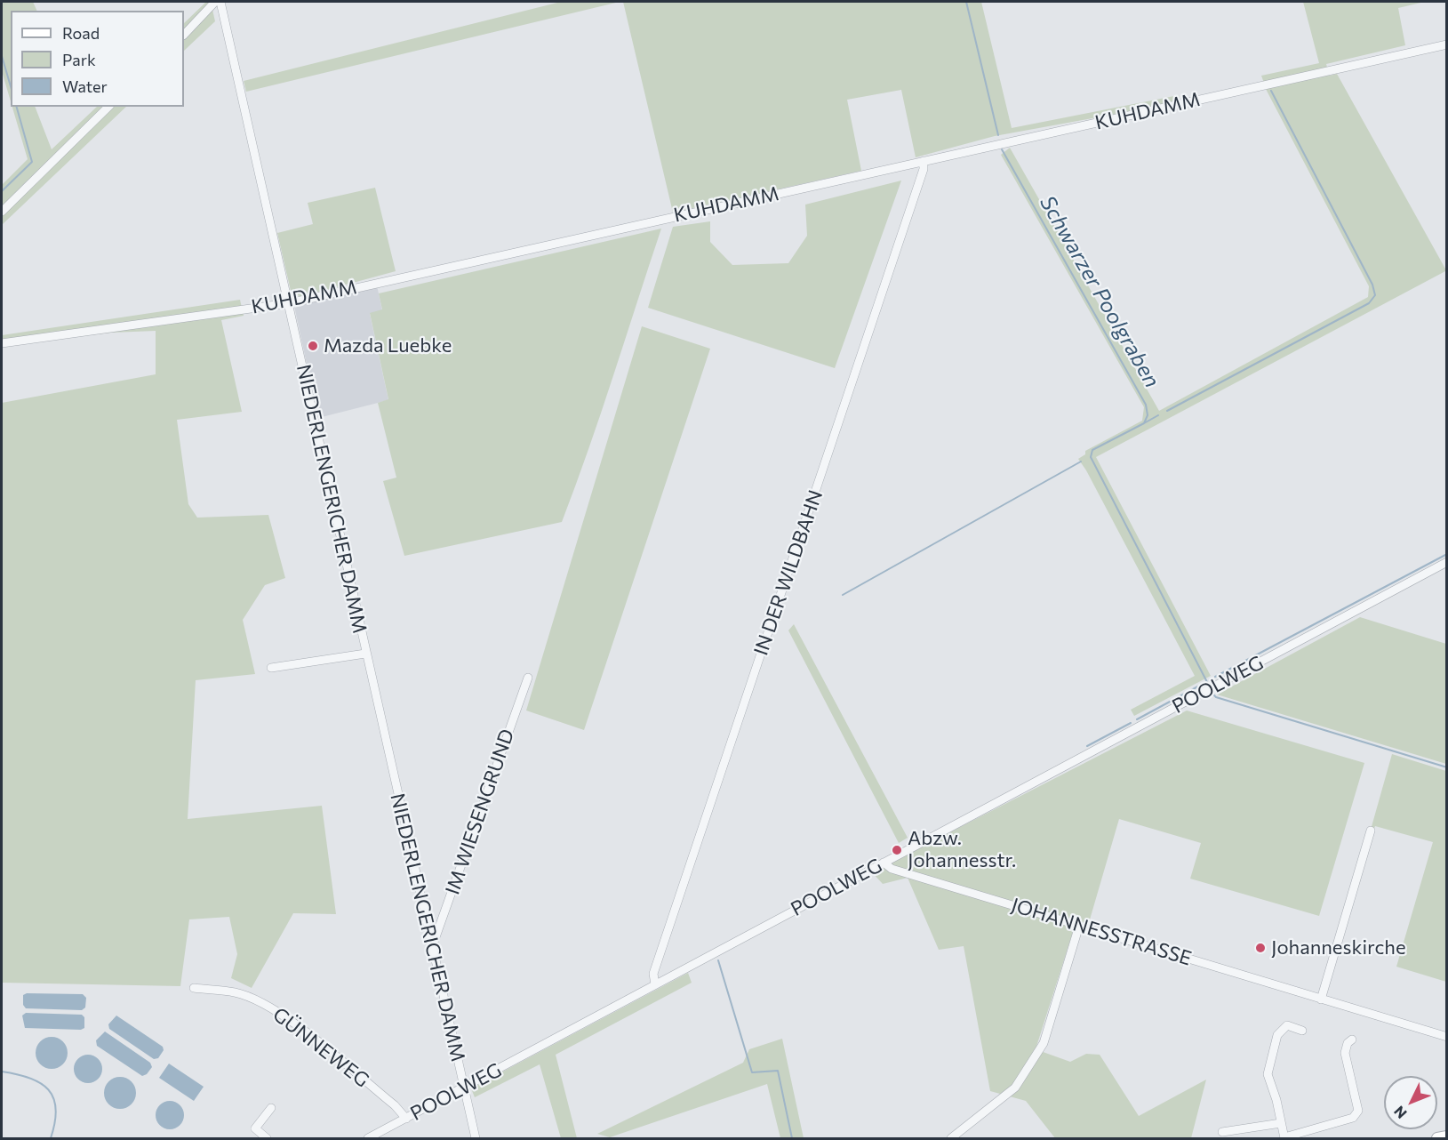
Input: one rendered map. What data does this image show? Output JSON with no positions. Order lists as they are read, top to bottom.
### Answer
{
  "streets": {
    "street": [
      "KUHDAMM",
      "NIEDERLENGERICHER DAMM",
      "IN DER WILDBAHN",
      "POOLWEG",
      "IM WIESENGRUND",
      "JOHANNESSTRASSE",
      "GÜNNEWEG"
    ]
  },
  "crossings": [
    ["KUHDAMM", "NIEDERLENGERICHER DAMM"],
    ["KUHDAMM", "IN DER WILDBAHN"],
    ["NIEDERLENGERICHER DAMM", "POOLWEG"],
    ["NIEDERLENGERICHER DAMM", "IM WIESENGRUND"],
    ["IN DER WILDBAHN", "POOLWEG"],
    ["POOLWEG", "JOHANNESSTRASSE"],
    ["POOLWEG", "GÜNNEWEG"]
  ],
  "water": ["Schwarzer Poolgraben"],
  "places": ["Mazda Luebke", "Abzw. Johannesstr.", "Johanneskirche"],
  "legend": ["Road", "Park", "Water"],
  "north": "bottom left"
}
